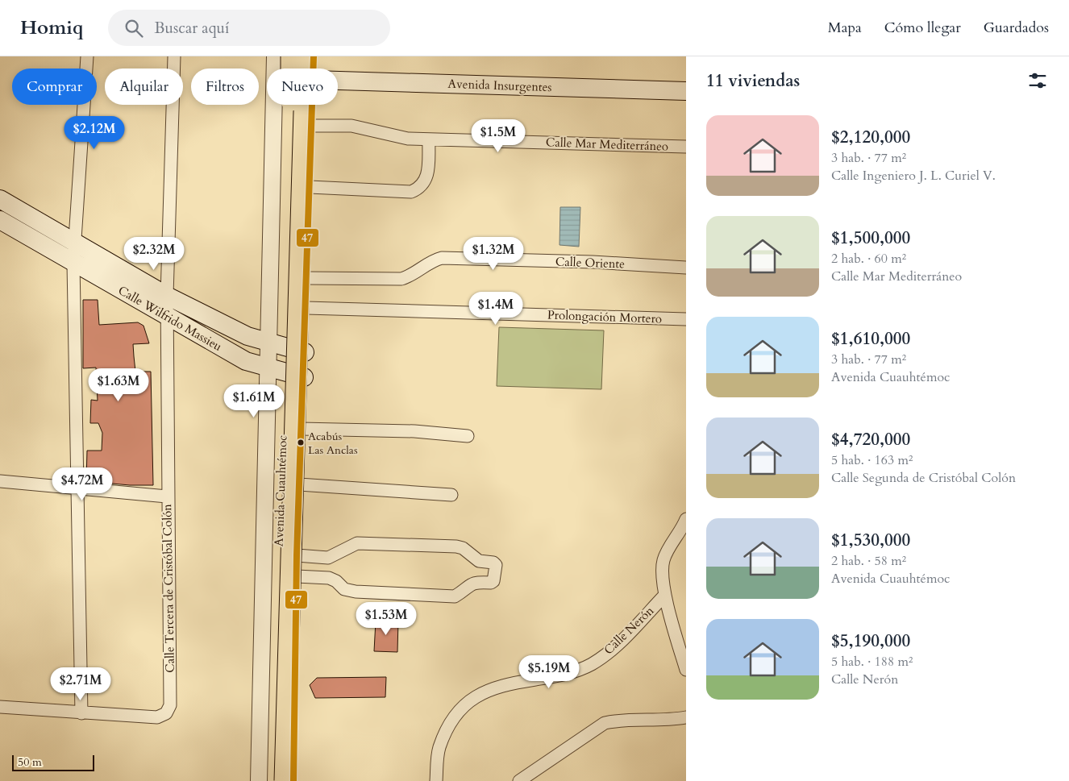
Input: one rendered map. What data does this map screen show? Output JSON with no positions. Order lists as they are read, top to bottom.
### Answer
{
  "streets": {
    "main road": ["Avenida Insurgentes", "Calle Wilfrido Massieu", "Avenida Cuauhtémoc"],
    "street": [
      "Calle Mar Mediterráneo",
      "Calle Oriente",
      "Prolongación Mortero",
      "Calle Tercera de Cristóbal Colón",
      "Calle Nerón"
    ]
  },
  "crossings": [
    ["Calle Wilfrido Massieu", "Calle Tercera de Cristóbal Colón"]
  ],
  "places": ["Acabús Las Anclas"],
  "lines": ["transit line 47"],
  "scale_bar": "50 m",
  "page": {
    "header": "Homiq",
    "search": "Buscar aquí",
    "nav": ["Mapa", "Cómo llegar", "Guardados"],
    "heading": "11 viviendas",
    "chip": [
      "Comprar",
      "Alquilar",
      "Filtros",
      "Nuevo"
    ],
    "list": [
      {
        "name": "$2,120,000",
        "note": "3 hab. · 77 m² · Calle Ingeniero J. L. Curiel V."
      },
      {
        "name": "$1,500,000",
        "note": "2 hab. · 60 m² · Calle Mar Mediterráneo"
      },
      {
        "name": "$1,610,000",
        "note": "3 hab. · 77 m² · Avenida Cuauhtémoc"
      },
      {
        "name": "$4,720,000",
        "note": "5 hab. · 163 m² · Calle Segunda de Cristóbal Colón"
      },
      {
        "name": "$1,530,000",
        "note": "2 hab. · 58 m² · Avenida Cuauhtémoc"
      },
      {
        "name": "$5,190,000",
        "note": "5 hab. · 188 m² · Calle Nerón"
      }
    ],
    "price": [
      "$2.12M",
      "$1.5M",
      "$2.32M",
      "$1.32M",
      "$1.4M",
      "$1.63M",
      "$1.61M",
      "$4.72M",
      "$1.53M",
      "$5.19M",
      "$2.71M"
    ],
    "scale": "50 m"
  }
}
